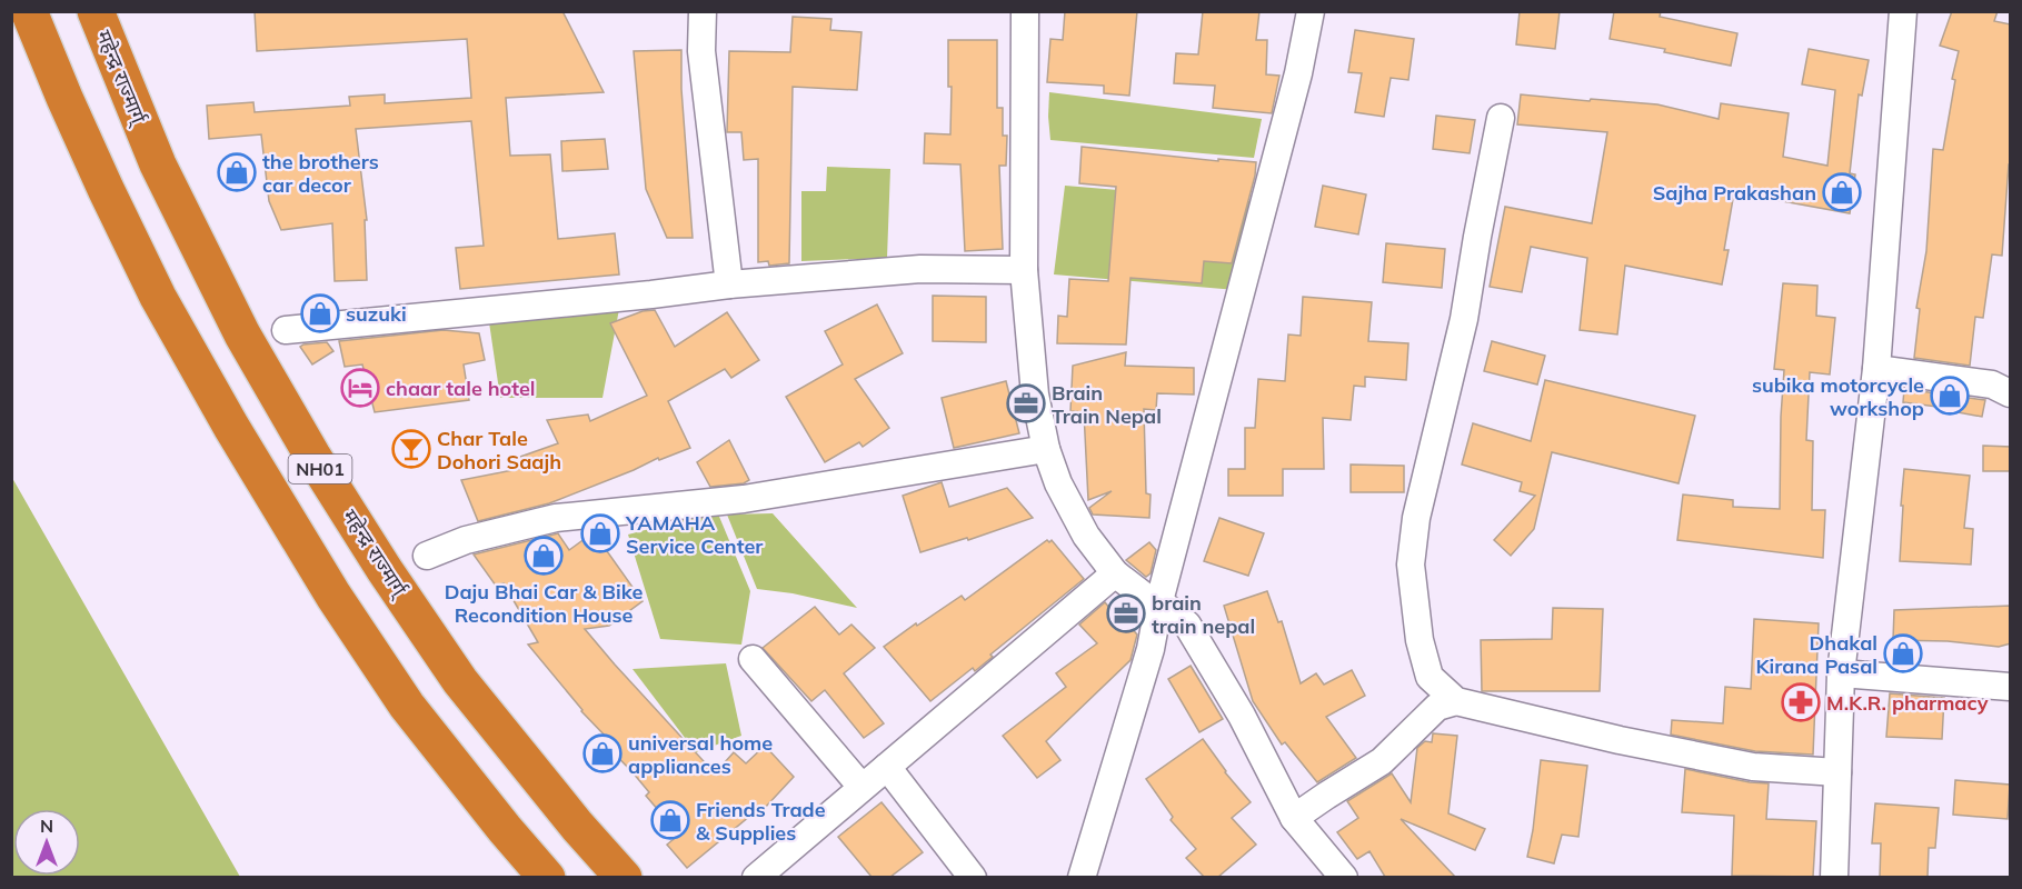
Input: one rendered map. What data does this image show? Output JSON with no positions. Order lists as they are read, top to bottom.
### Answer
{
  "streets": {
    "highway": ["महेन्द्र राज्मार्ग्", "NH01"]
  },
  "places": {
    "shop": [
      "the brothers car decor",
      "Sajha Prakashan",
      "suzuki",
      "subika motorcycle workshop",
      "YAMAHA Service Center",
      "Daju Bhai Car & Bike Recondition House",
      "Dhakal Kirana Pasal",
      "universal home appliances",
      "Friends Trade & Supplies"
    ],
    "hotel": ["chaar tale hotel"],
    "office": ["Brain Train Nepal", "brain train nepal"],
    "bar": ["Char Tale Dohori Saajh"],
    "pharmacy": ["M.K.R. pharmacy"]
  },
  "north": "top"
}
